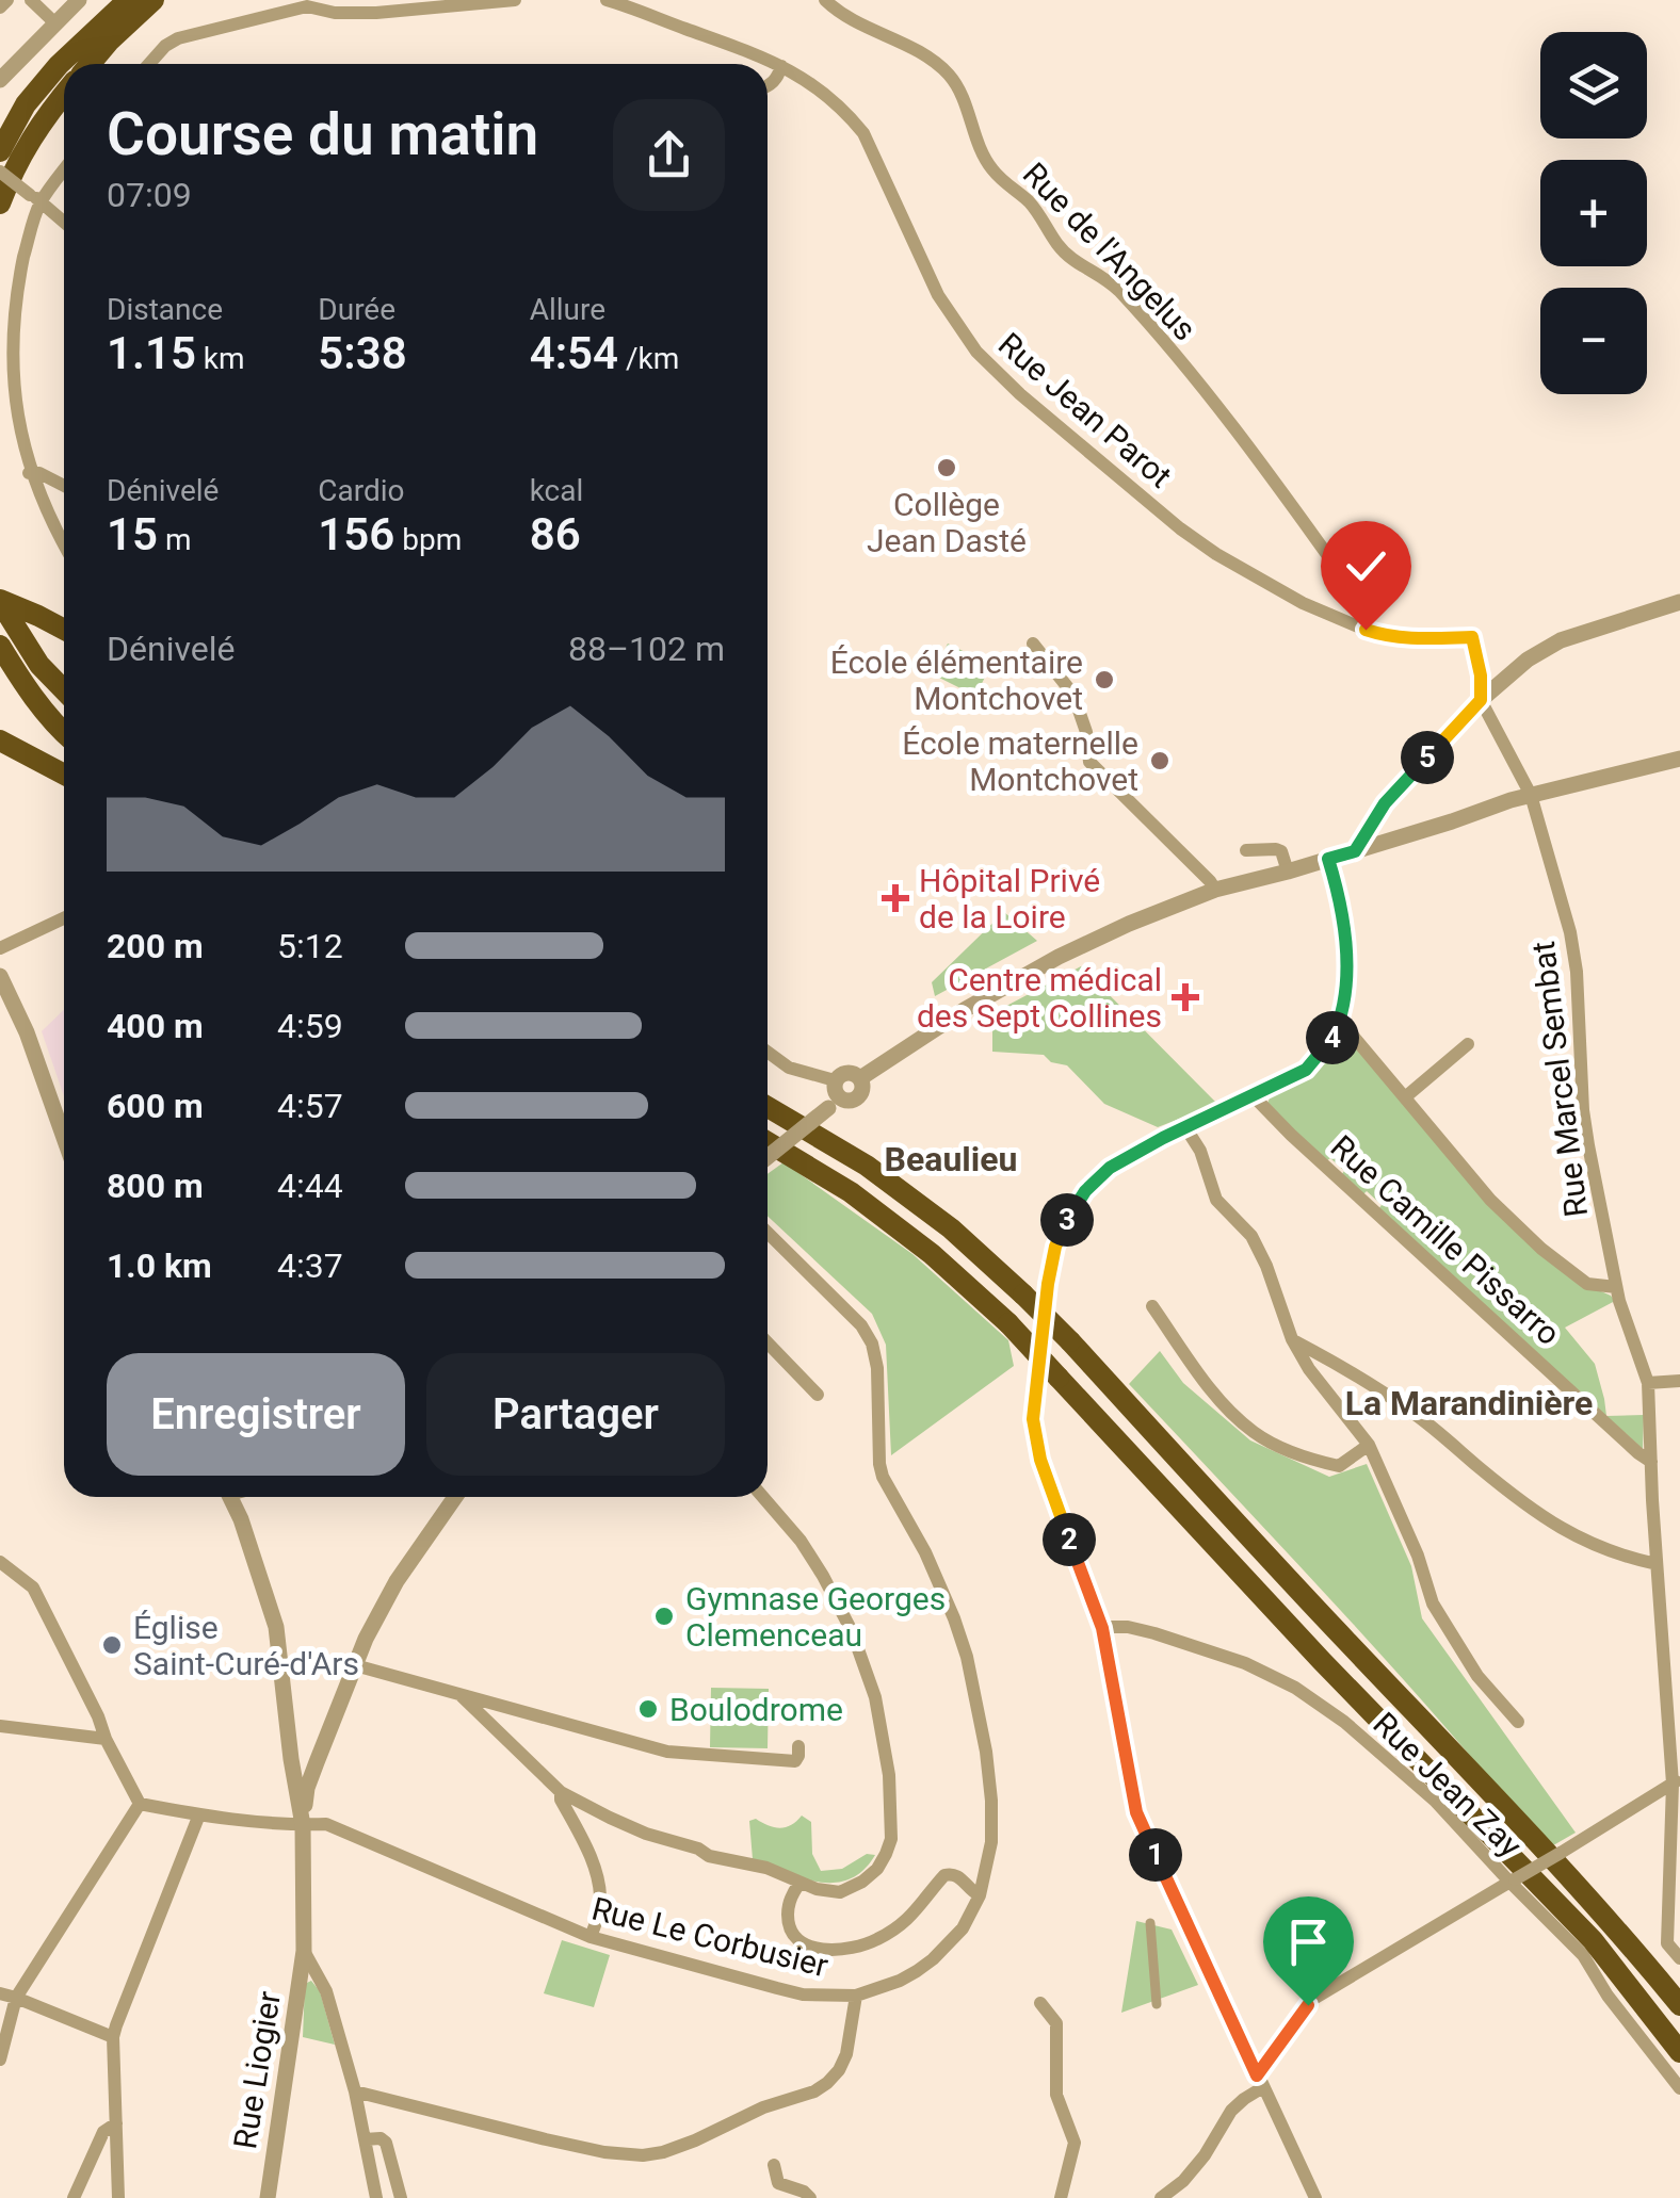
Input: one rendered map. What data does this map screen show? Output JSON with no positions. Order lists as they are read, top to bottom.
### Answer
{
  "streets": {
    "street": [
      "Rue de l'Angelus",
      "Rue Jean Parot",
      "Rue Marcel Sembat",
      "Rue Camille Pissarro",
      "Rue Jean Zay",
      "Rue Le Corbusier",
      "Rue Liogier"
    ]
  },
  "crossings": [
    ["Rue de l'Angelus", "Rue Jean Parot"],
    ["Rue Jean Parot", "Rue Marcel Sembat"],
    ["Rue Marcel Sembat", "Rue Camille Pissarro"],
    ["Rue Le Corbusier", "Rue Liogier"]
  ],
  "districts": ["Beaulieu", "La Marandinière"],
  "places": {
    "other": [
      "Collège Jean Dasté",
      "École élémentaire Montchovet",
      "École maternelle Montchovet",
      "Gymnase Georges Clemenceau",
      "Église Saint-Curé-d'Ars",
      "Boulodrome"
    ],
    "health": ["Hôpital Privé de la Loire", "Centre médical des Sept Collines"]
  },
  "page": {
    "map_buttons": ["+", "−"],
    "heading": ["Course du matin", "07:09"],
    "stats": [
      ["Distance", "1.15 km"],
      ["Durée", "5:38"],
      ["Allure", "4:54 /km"],
      ["Dénivelé", "15 m"],
      ["Cardio", "156 bpm"],
      ["kcal", "86"]
    ],
    "chart": ["Dénivelé", "88–102 m"],
    "pins": [
      "5",
      "4",
      "3",
      "2",
      "1"
    ],
    "list": [
      {
        "name": "200 m",
        "note": "5:12"
      },
      {
        "name": "400 m",
        "note": "4:59"
      },
      {
        "name": "600 m",
        "note": "4:57"
      },
      {
        "name": "800 m",
        "note": "4:44"
      },
      {
        "name": "1.0 km",
        "note": "4:37"
      }
    ],
    "buttons": ["Enregistrer", "Partager"]
  }
}
